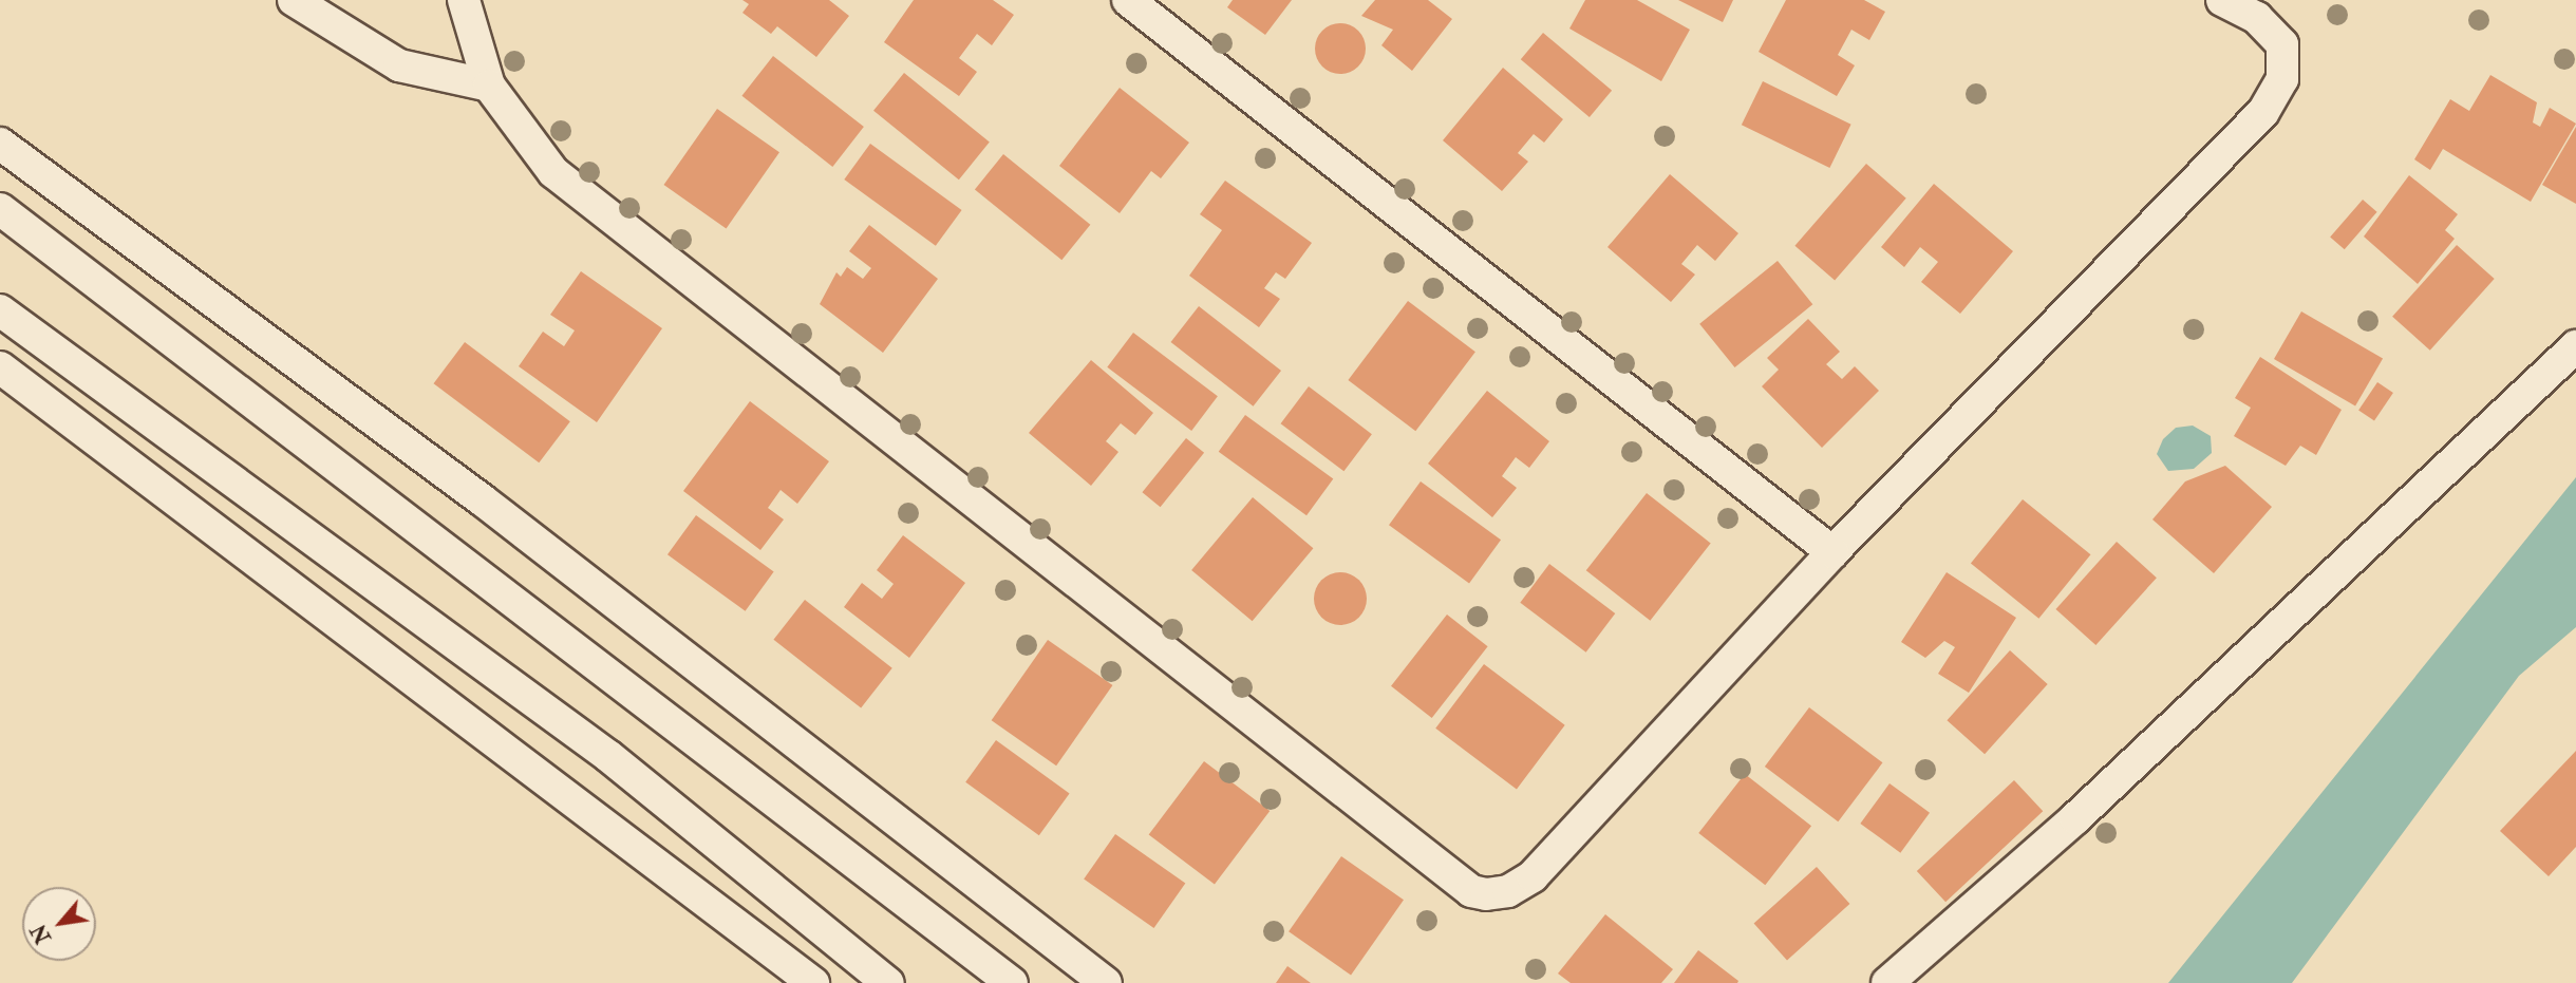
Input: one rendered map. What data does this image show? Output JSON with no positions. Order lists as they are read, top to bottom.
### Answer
{
  "north": "bottom left"
}
